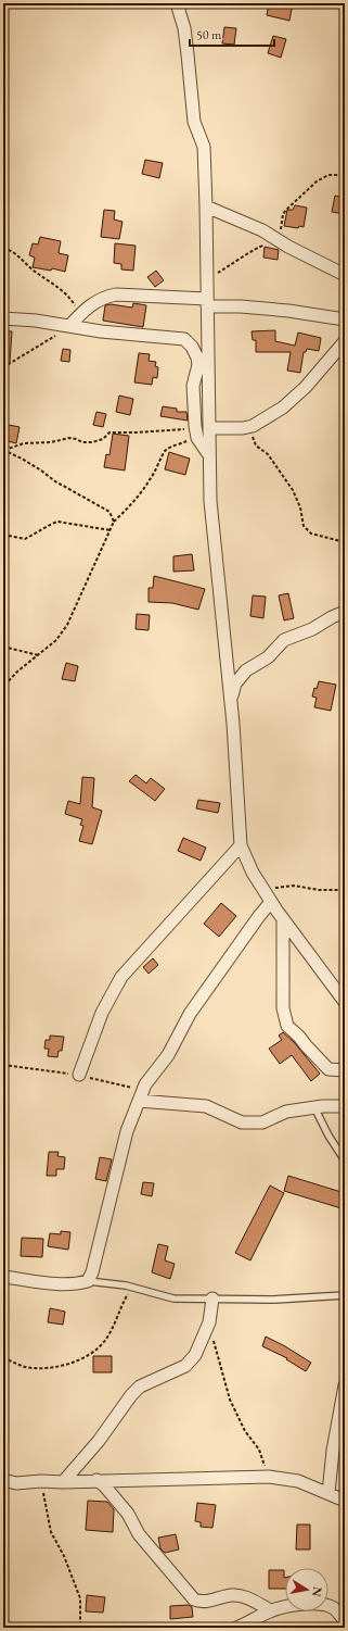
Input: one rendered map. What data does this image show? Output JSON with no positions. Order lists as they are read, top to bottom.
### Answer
{
  "scale_bar": "50 m",
  "north": "right"
}
